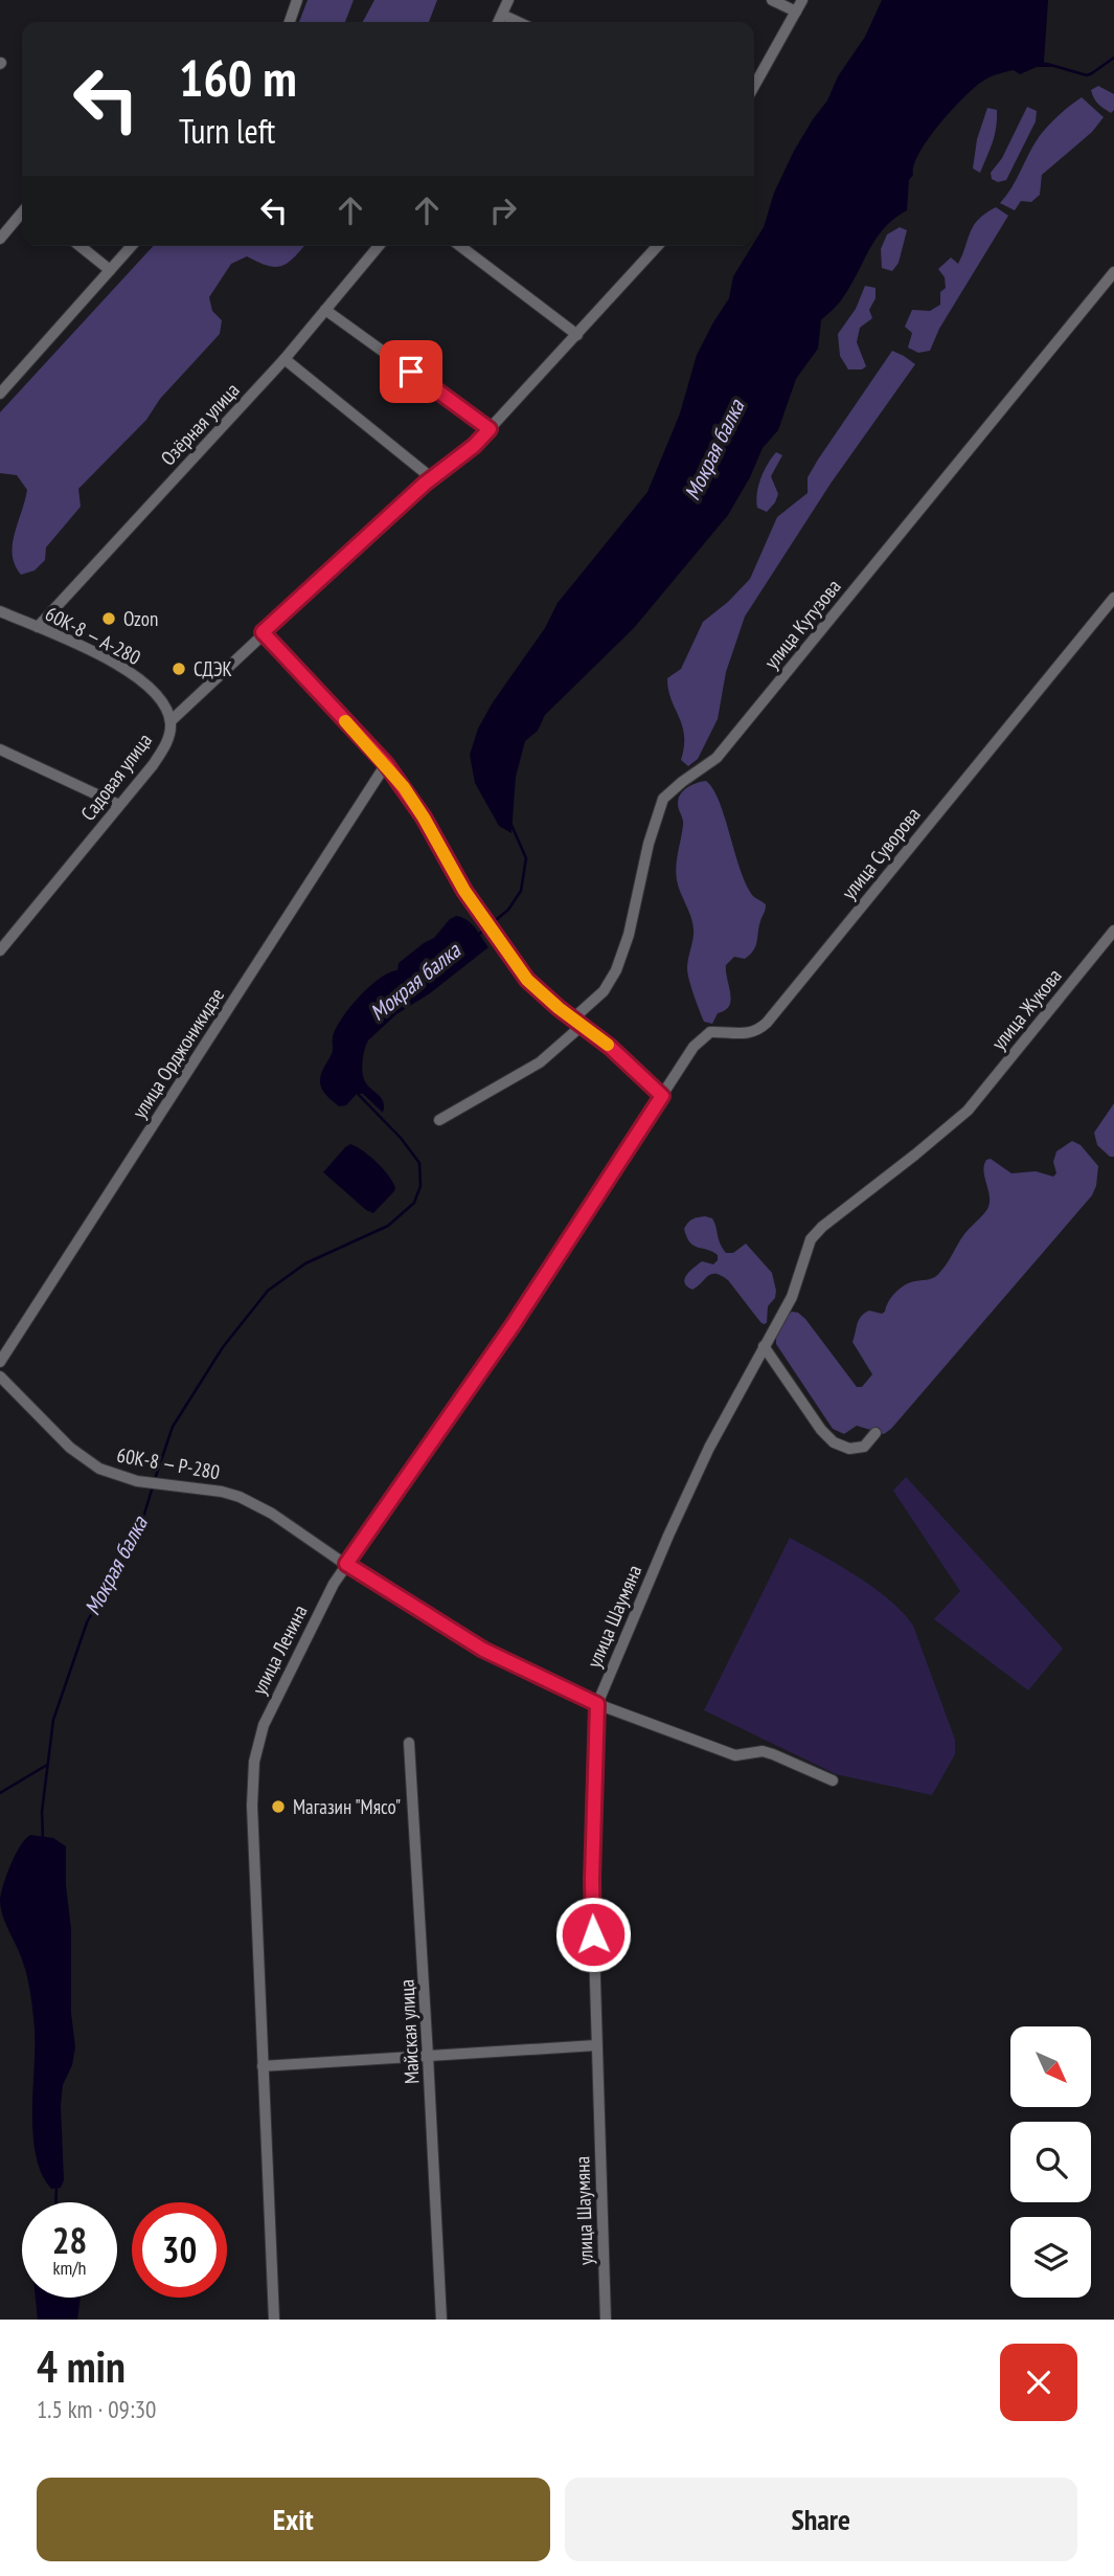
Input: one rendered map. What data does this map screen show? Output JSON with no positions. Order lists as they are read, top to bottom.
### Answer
{
  "streets": {
    "street": [
      "Озёрная улица",
      "улица Кутузова",
      "60К-8 — А-280",
      "Садовая улица",
      "улица Суворова",
      "улица Жукова",
      "улица Орджоникидзе",
      "60К-8 — Р-280",
      "улица Шаумяна",
      "улица Ленина",
      "Майская улица"
    ]
  },
  "crossings": [
    ["Озёрная улица", "60К-8 — А-280"],
    ["60К-8 — А-280", "Садовая улица"],
    ["улица Суворова", "улица Ленина"],
    ["улица Жукова", "улица Шаумяна"],
    ["60К-8 — Р-280", "улица Шаумяна"],
    ["60К-8 — Р-280", "улица Ленина"]
  ],
  "water": ["Мокрая балка"],
  "places": ["Ozon", "СДЭК", "Магазин \"Мясо\""],
  "north": "bottom right",
  "page": {
    "turn": ["160 m", "Turn left"],
    "speed": "28 km/h",
    "limit": "30",
    "heading": ["4 min", "1.5 km · 09:30"],
    "buttons": ["Exit", "Share"]
  }
}
